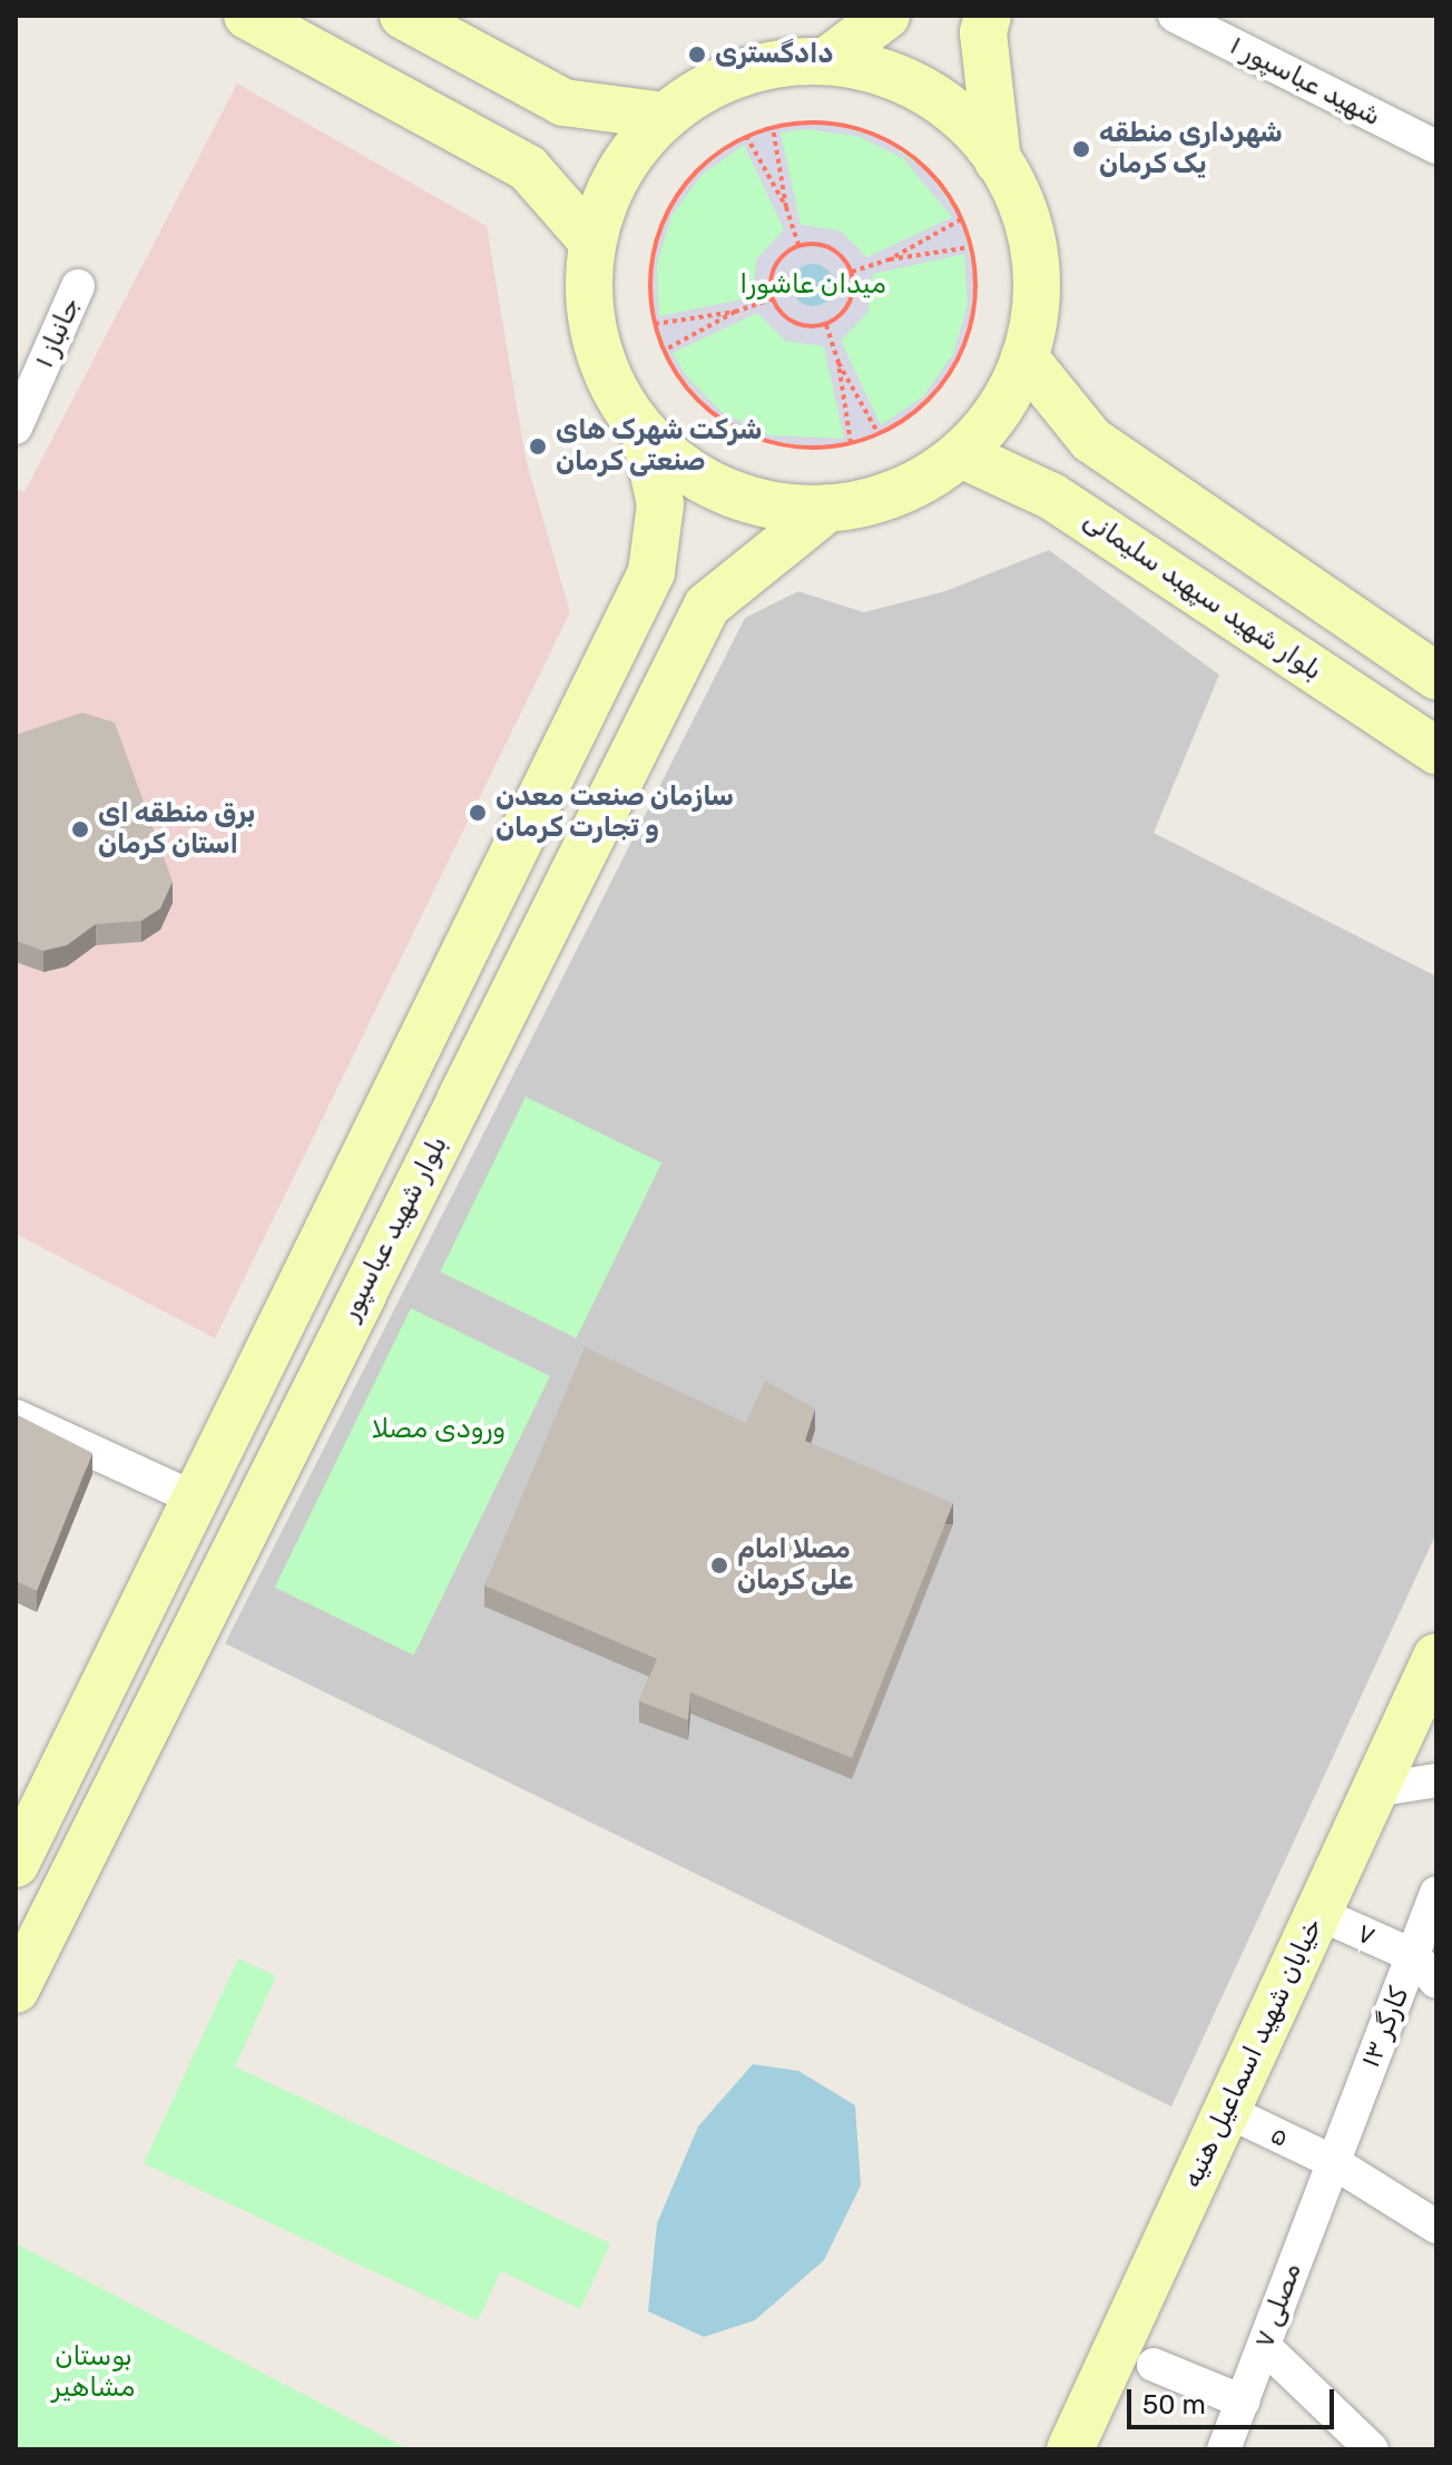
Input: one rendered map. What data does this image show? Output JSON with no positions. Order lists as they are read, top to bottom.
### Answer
{
  "streets": {
    "main road": ["بلوار شهید سپهبد سلیمانی", "بلوار شهید عباسپور", "خیابان شهید اسماعیل هنیه"],
    "street": [
      "شهید عباسپور ۱",
      "جانباز ۱",
      "۷",
      "کارگر ۱۳",
      "۵",
      "مصلی ۷"
    ]
  },
  "crossings": [
    ["۷", "کارگر ۱۳"],
    ["۷", "خیابان شهید اسماعیل هنیه"],
    ["کارگر ۱۳", "۵"],
    ["کارگر ۱۳", "مصلی ۷"],
    ["خیابان شهید اسماعیل هنیه", "۵"],
    ["۵", "مصلی ۷"]
  ],
  "parks": ["میدان عاشورا", "ورودی مصلا", "بوستان مشاهیر"],
  "places": [
    "دادگستری",
    "شهرداری منطقه یک کرمان",
    "شرکت شهرک های صنعتی کرمان",
    "سازمان صنعت معدن و تجارت کرمان",
    "برق منطقه ای استان کرمان",
    "مصلا امام علی کرمان"
  ],
  "scale_bar": "50 m"
}
